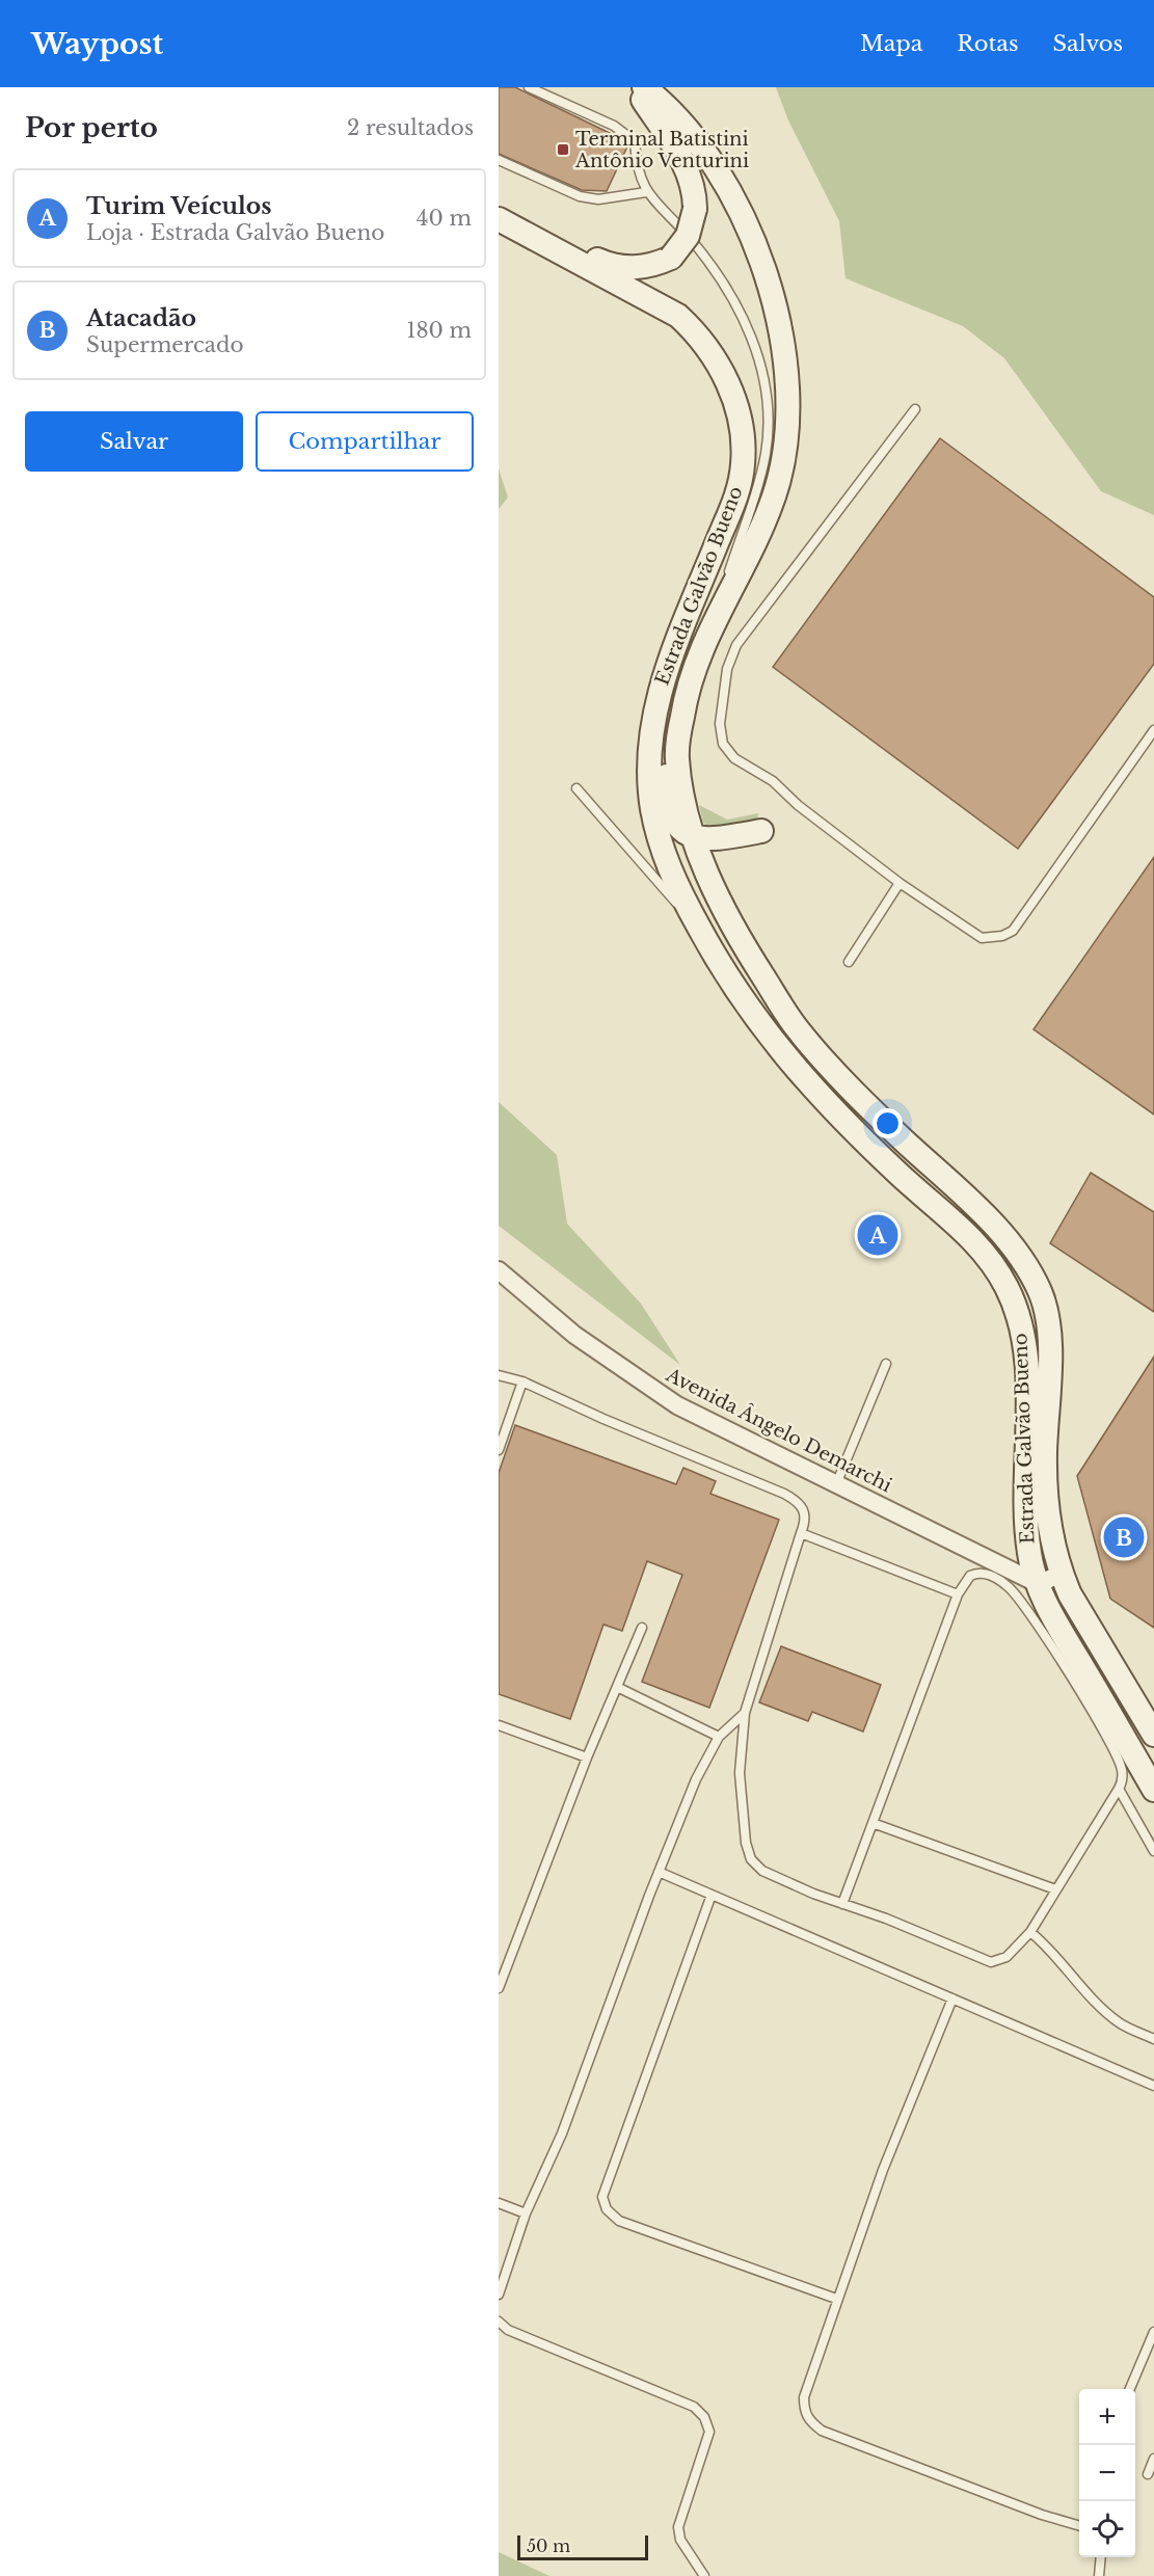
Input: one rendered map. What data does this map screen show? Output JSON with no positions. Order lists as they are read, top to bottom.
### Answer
{
  "streets": {
    "main road": ["Estrada Galvão Bueno"],
    "street": ["Avenida Ângelo Demarchi"]
  },
  "crossings": [
    ["Estrada Galvão Bueno", "Avenida Ângelo Demarchi"]
  ],
  "places": {
    "transit": ["Terminal Batistini Antônio Venturini"]
  },
  "scale_bar": "50 m",
  "page": {
    "header": "Waypost",
    "nav": ["Mapa", "Rotas", "Salvos"],
    "heading": ["Por perto", "2 resultados"],
    "list": [
      {
        "mark": "A",
        "name": "Turim Veículos",
        "note": "Loja · Estrada Galvão Bueno",
        "value": "40 m"
      },
      {
        "mark": "B",
        "name": "Atacadão",
        "note": "Supermercado",
        "value": "180 m"
      }
    ],
    "buttons": ["Salvar", "Compartilhar"],
    "pins": ["A", "B"],
    "map_buttons": ["+", "−"],
    "scale": "50 m"
  }
}
